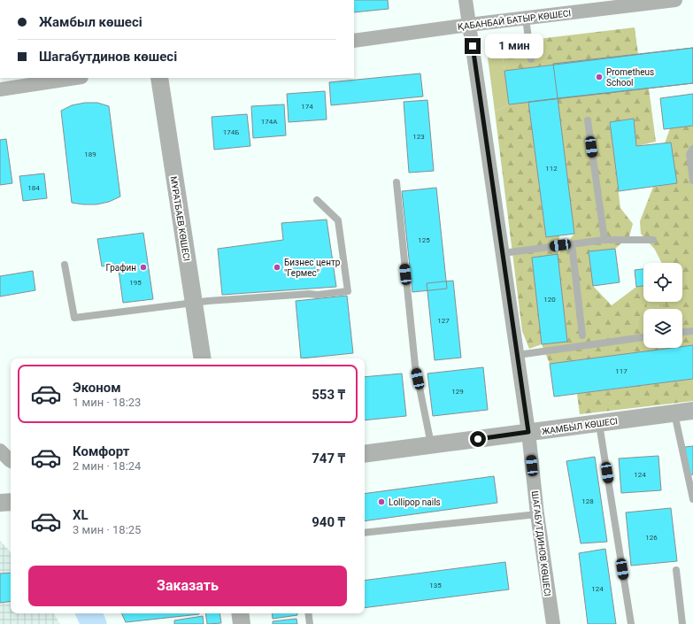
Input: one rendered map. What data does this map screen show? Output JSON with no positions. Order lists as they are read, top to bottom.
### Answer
{
  "streets": {
    "street": [
      "ҚАБАНБАЙ БАТЫР КӨШЕСІ",
      "МҰРАТБАЕВ КӨШЕСІ",
      "ЖАМБЫЛ КӨШЕСІ",
      "ШАГАБУТДИНОВ КӨШЕСІ"
    ]
  },
  "crossings": [
    ["ҚАБАНБАЙ БАТЫР КӨШЕСІ", "ШАГАБУТДИНОВ КӨШЕСІ"],
    ["ЖАМБЫЛ КӨШЕСІ", "ШАГАБУТДИНОВ КӨШЕСІ"]
  ],
  "places": [
    "Prometheus School",
    "Графин",
    "Бизнес центр \"Гермес\"",
    "Lollipop nails"
  ],
  "house_numbers": [
    "174",
    "174А",
    "174Б",
    "123",
    "189",
    "112",
    "184",
    "125",
    "195",
    "120",
    "127",
    "117",
    "129",
    "124",
    "128",
    "126",
    "135",
    "124"
  ],
  "page": {
    "banner": ["Жамбыл көшесі", "Шагабутдинов көшесі"],
    "bubble": "1 мин",
    "list": [
      {
        "name": "Эконом",
        "note": "1 мин · 18:23",
        "value": "553 ₸"
      },
      {
        "name": "Комфорт",
        "note": "2 мин · 18:24",
        "value": "747 ₸"
      },
      {
        "name": "XL",
        "note": "3 мин · 18:25",
        "value": "940 ₸"
      }
    ],
    "buttons": "Заказать"
  }
}
